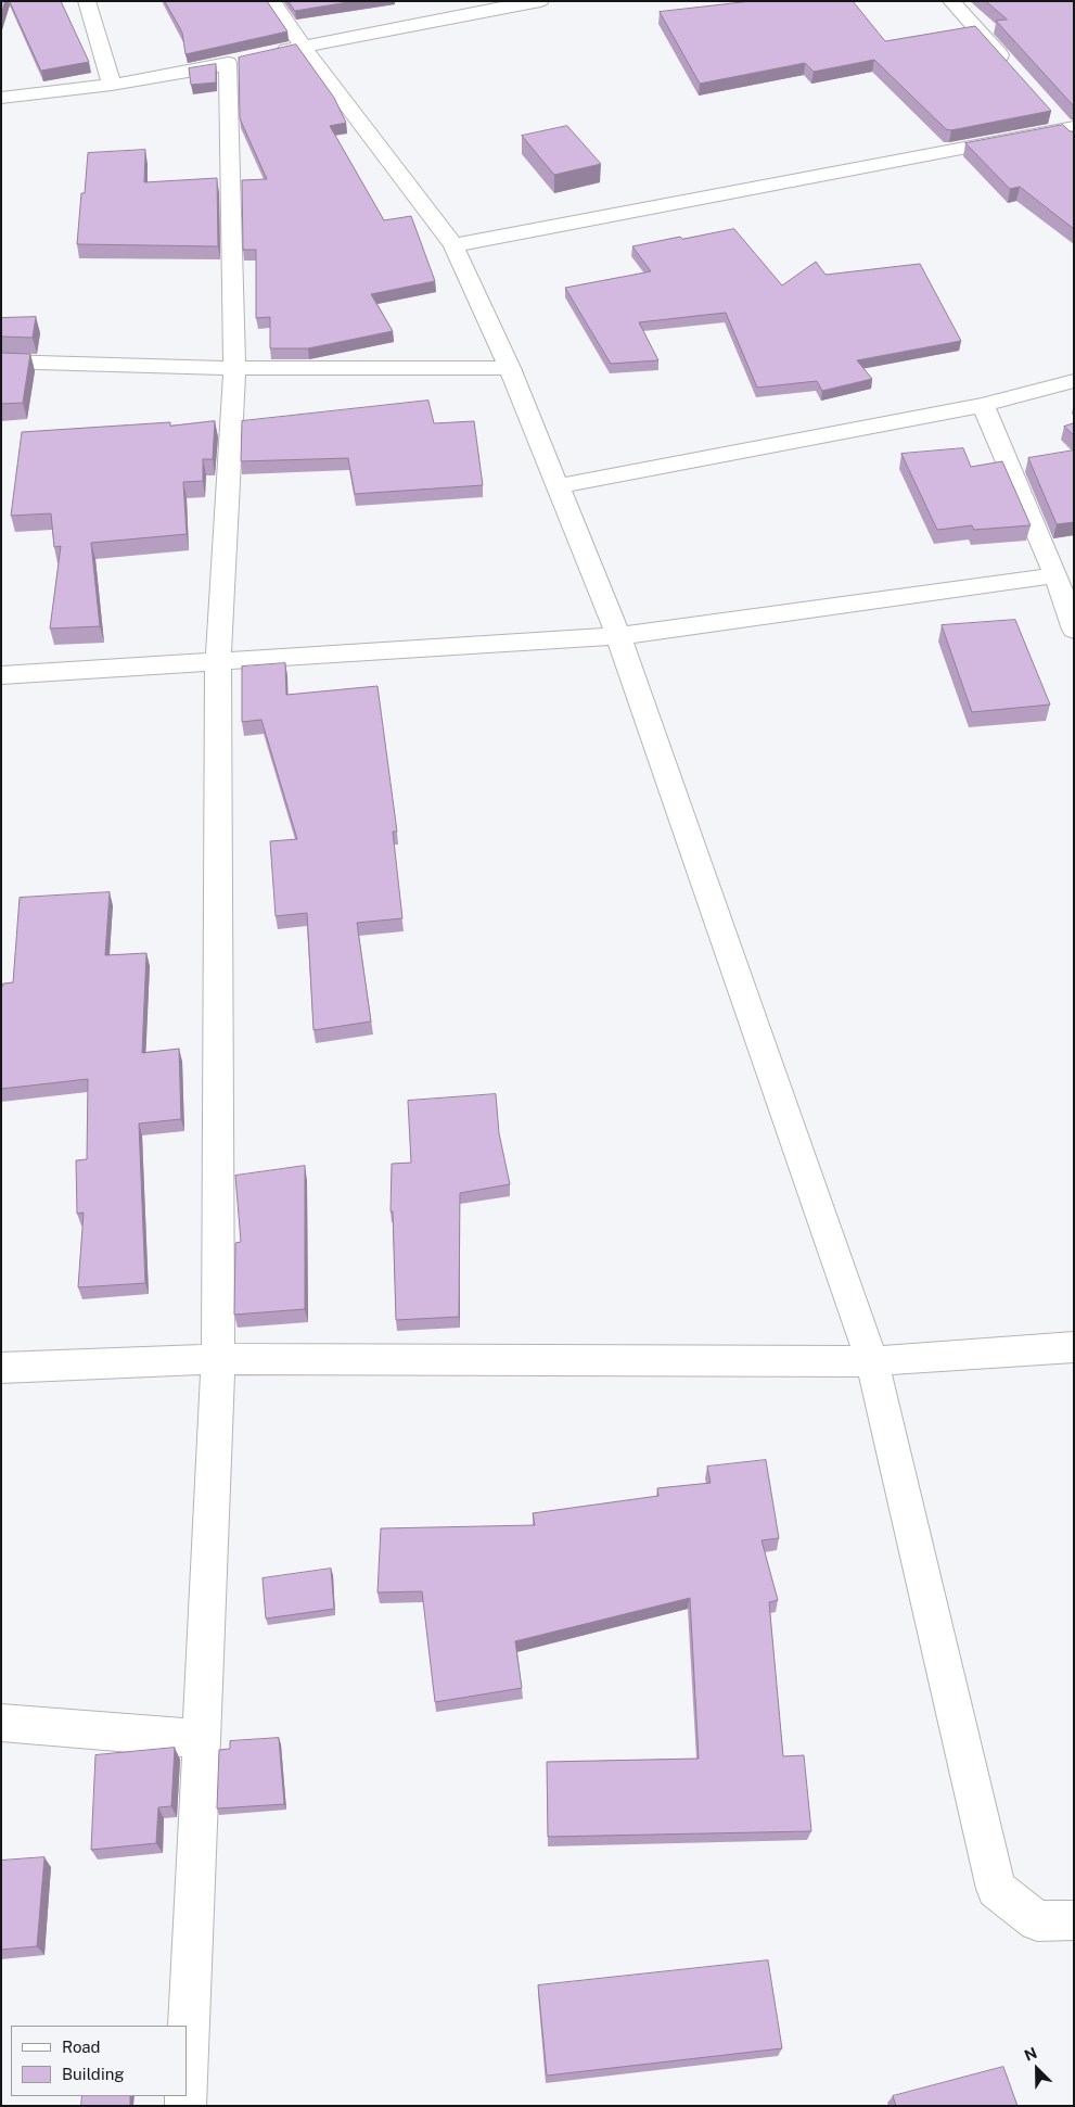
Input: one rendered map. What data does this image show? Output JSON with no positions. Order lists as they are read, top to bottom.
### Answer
{
  "legend": ["Road", "Building"],
  "north": "top left"
}
